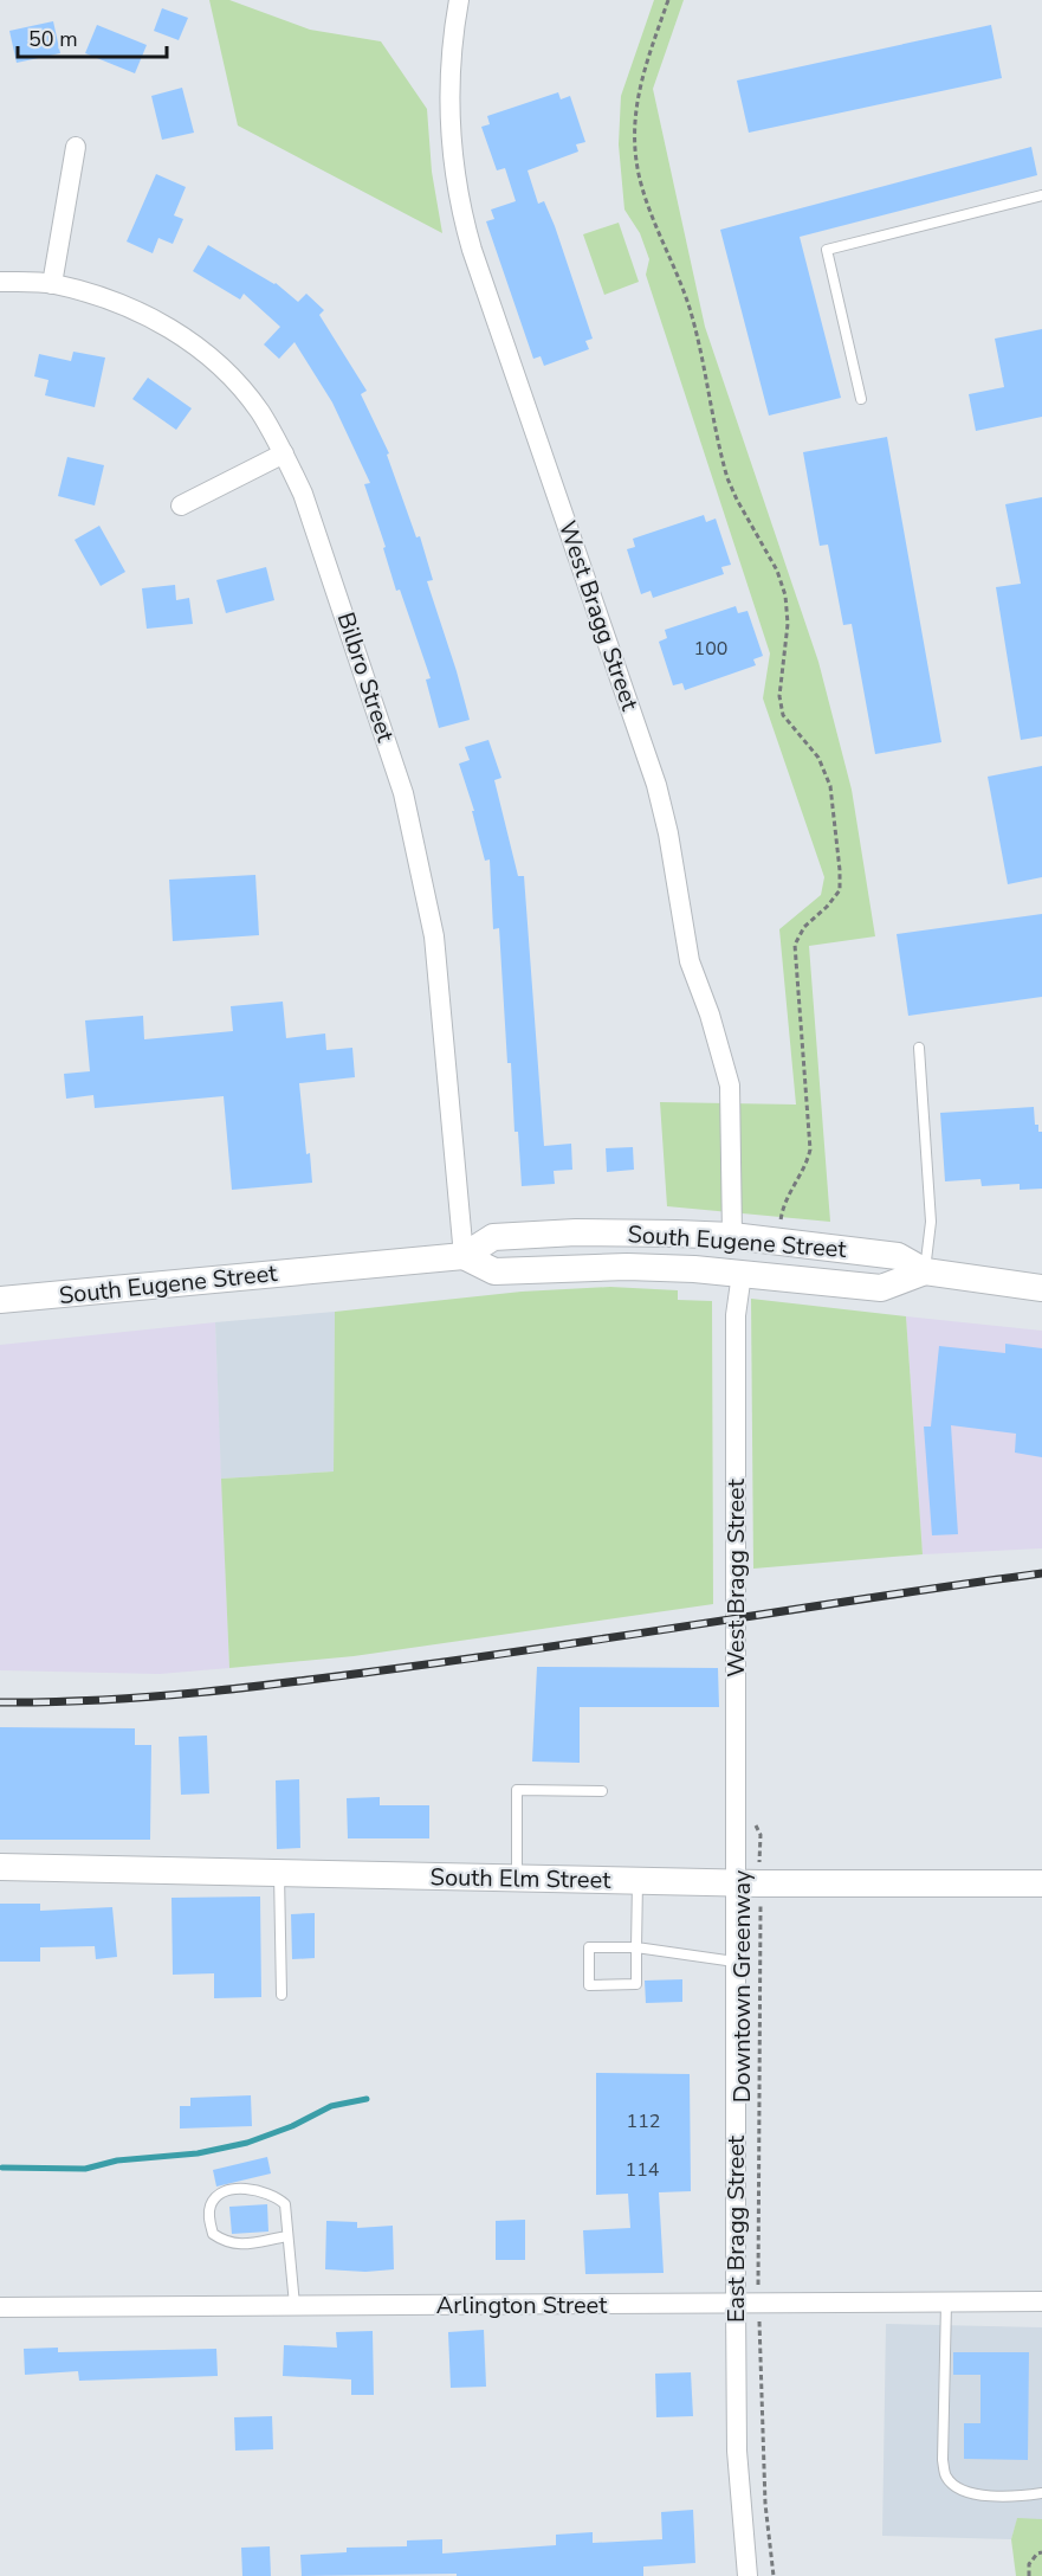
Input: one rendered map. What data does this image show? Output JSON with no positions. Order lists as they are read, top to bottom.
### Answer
{
  "streets": {
    "main road": ["South Eugene Street", "South Elm Street"],
    "street": [
      "West Bragg Street",
      "Bilbro Street",
      "East Bragg Street",
      "Arlington Street"
    ],
    "path": ["Downtown Greenway"]
  },
  "crossings": [
    ["West Bragg Street", "South Eugene Street"],
    ["West Bragg Street", "South Elm Street"],
    ["West Bragg Street", "Downtown Greenway"],
    ["West Bragg Street", "East Bragg Street"],
    ["Bilbro Street", "South Eugene Street"],
    ["South Elm Street", "Downtown Greenway"],
    ["South Elm Street", "East Bragg Street"],
    ["Downtown Greenway", "East Bragg Street"],
    ["Downtown Greenway", "Arlington Street"],
    ["East Bragg Street", "Arlington Street"]
  ],
  "house_numbers": ["100", "112", "114"],
  "scale_bar": "50 m"
}
